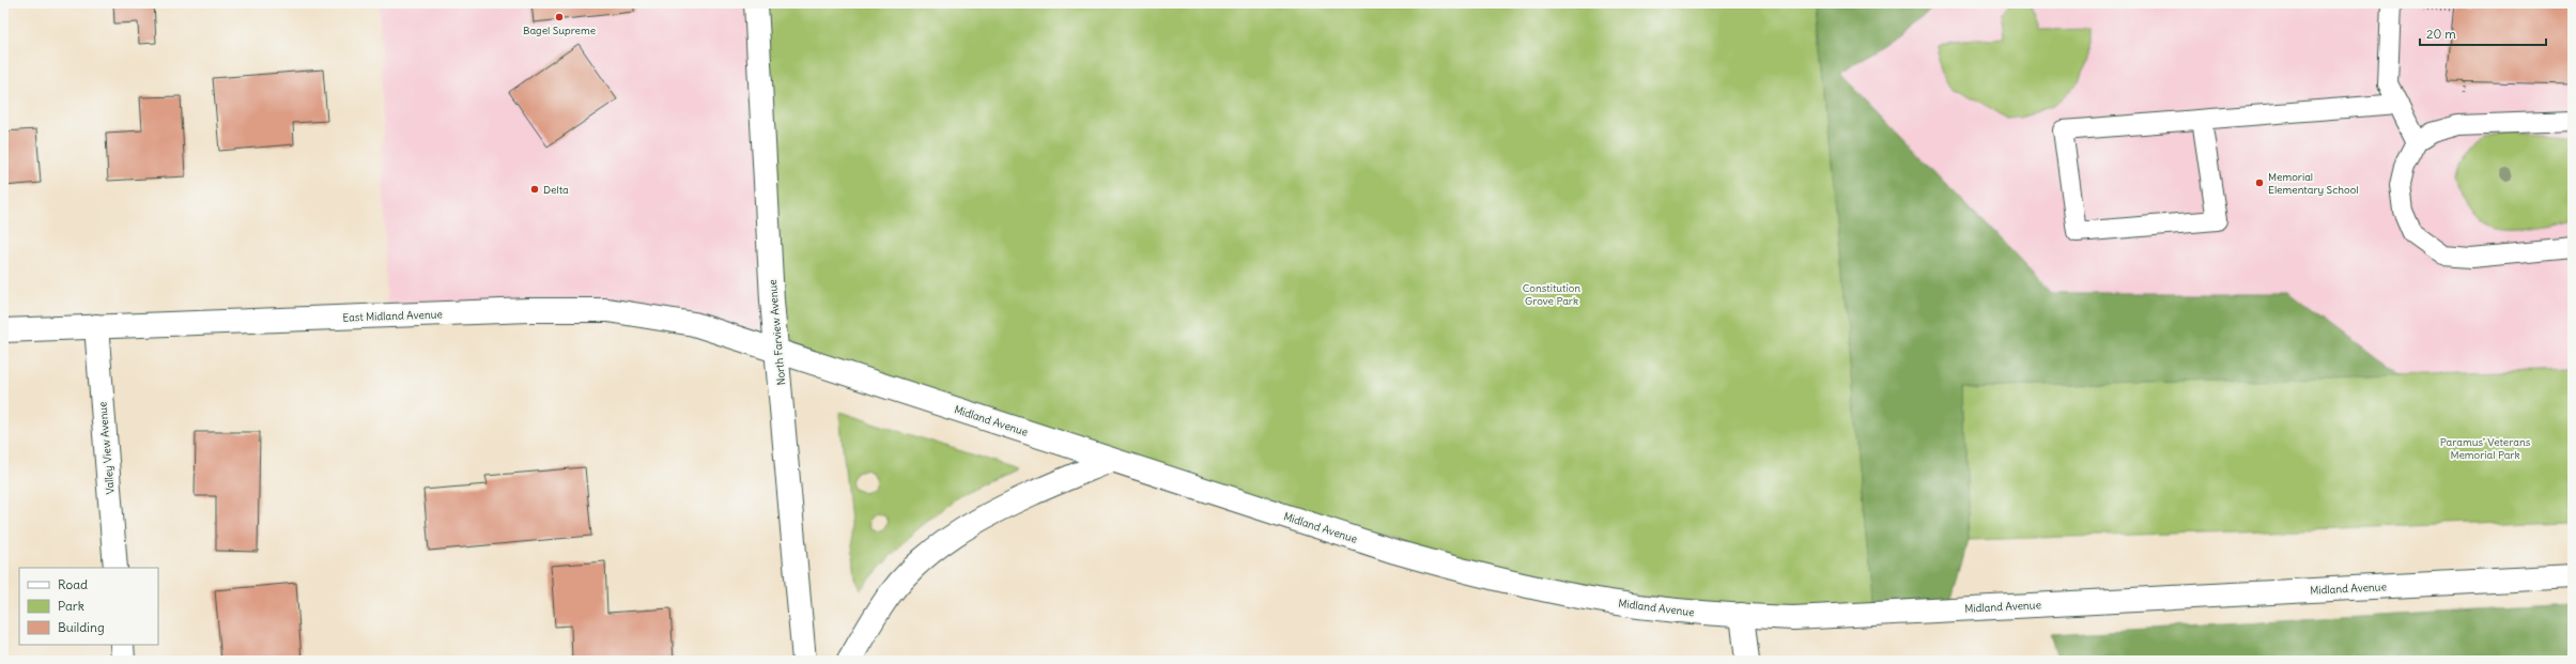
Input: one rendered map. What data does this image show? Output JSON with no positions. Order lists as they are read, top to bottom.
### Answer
{
  "streets": {
    "street": [
      "East Midland Avenue",
      "North Farview Avenue",
      "Midland Avenue",
      "Valley View Avenue"
    ]
  },
  "crossings": [
    ["East Midland Avenue", "North Farview Avenue"],
    ["East Midland Avenue", "Midland Avenue"],
    ["East Midland Avenue", "Valley View Avenue"],
    ["North Farview Avenue", "Midland Avenue"]
  ],
  "parks": ["Constitution Grove Park", "Paramus' Veterans Memorial Park"],
  "places": ["Bagel Supreme", "Memorial Elementary School", "Delta"],
  "legend": ["Road", "Park", "Building"],
  "scale_bar": "20 m"
}
